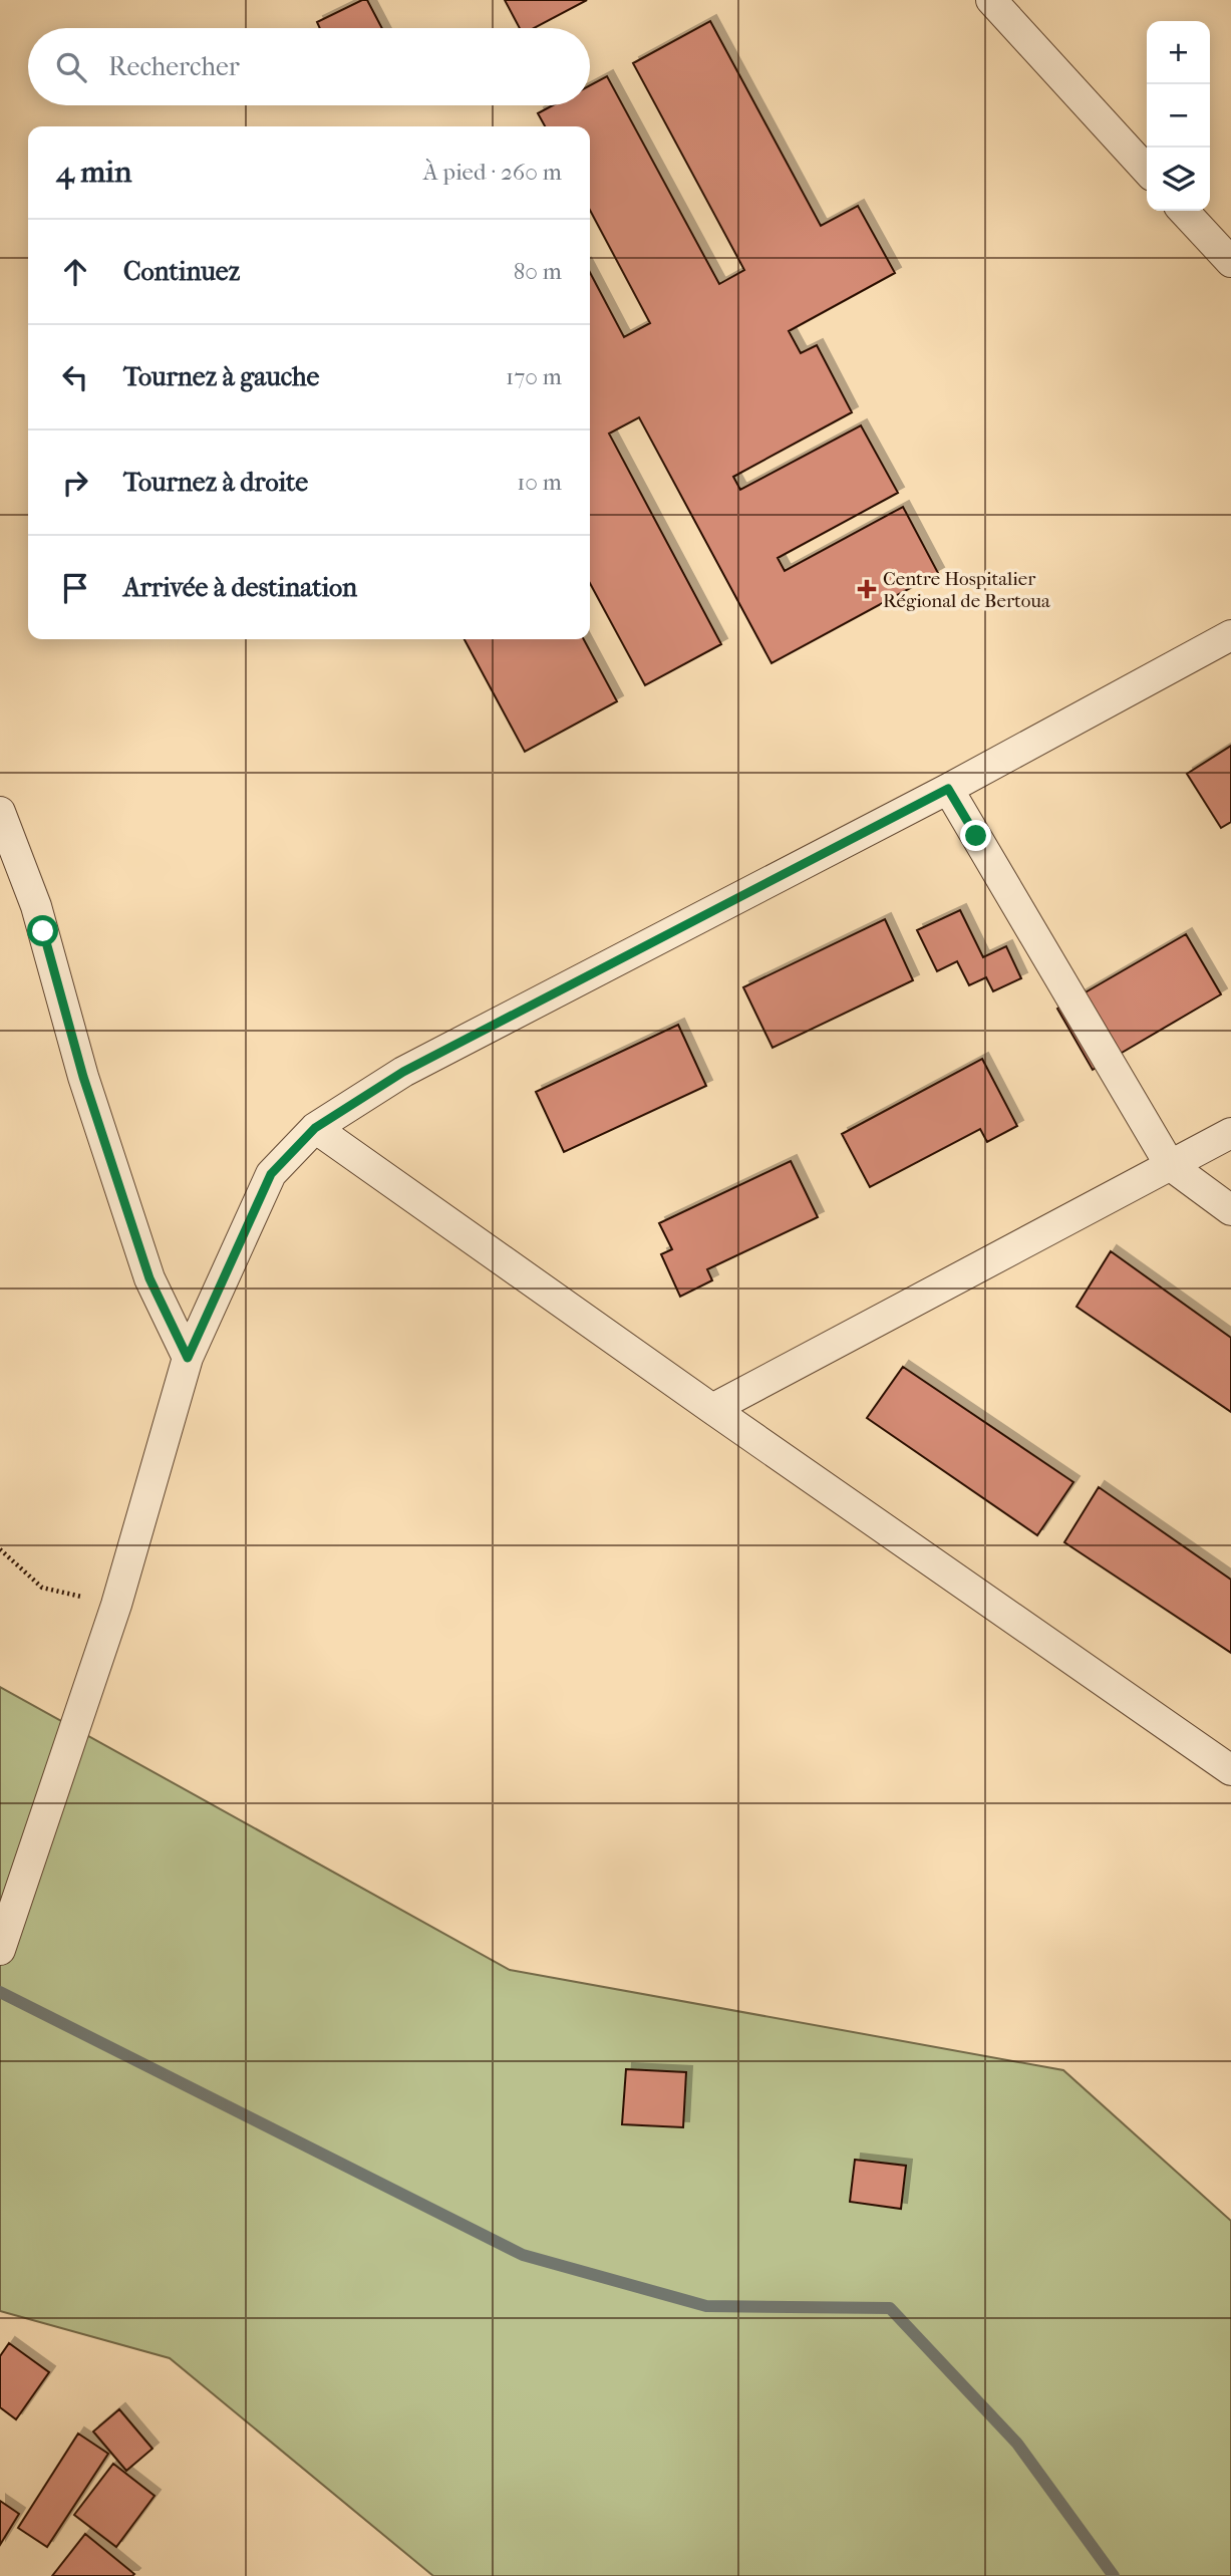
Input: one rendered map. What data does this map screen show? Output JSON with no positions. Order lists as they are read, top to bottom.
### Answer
{
  "places": {
    "health": ["Centre Hospitalier Régional de Bertoua"]
  },
  "page": {
    "map_buttons": ["+", "−"],
    "search": "Rechercher",
    "heading": ["4 min", "À pied · 260 m"],
    "list": [
      ["Continuez", "80 m"],
      ["Tournez à gauche", "170 m"],
      ["Tournez à droite", "10 m"],
      "Arrivée à destination"
    ]
  }
}
